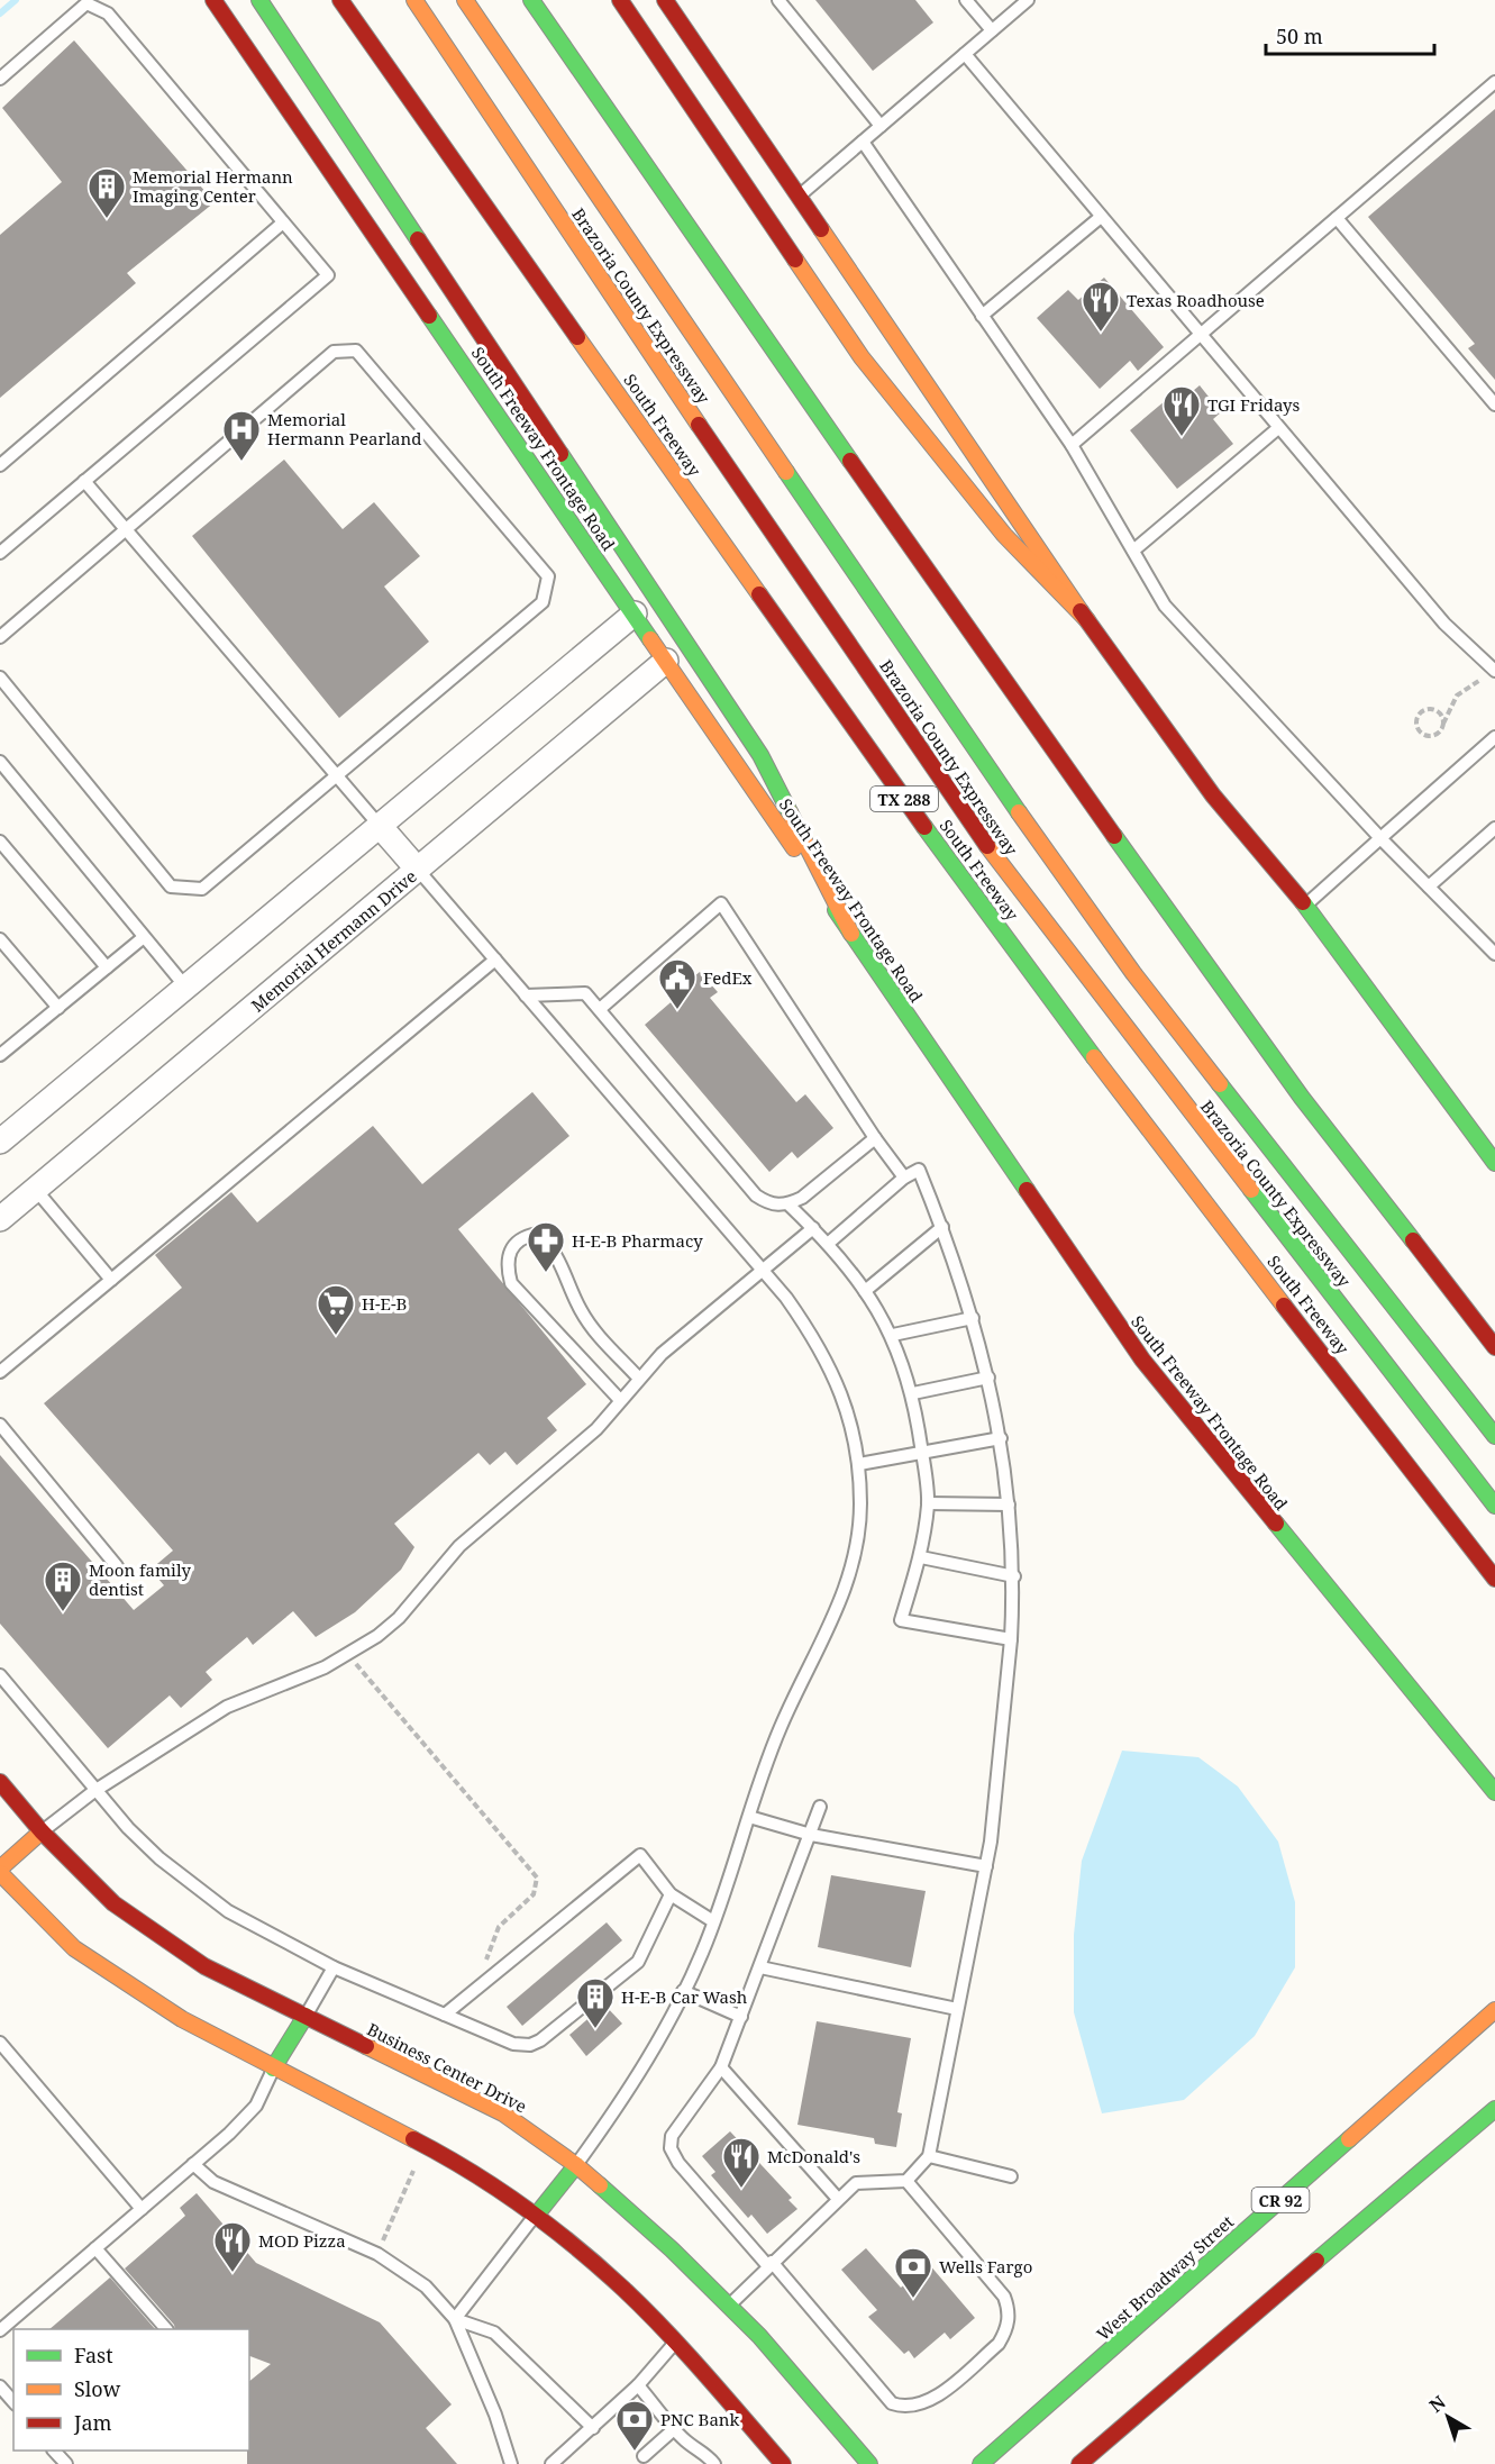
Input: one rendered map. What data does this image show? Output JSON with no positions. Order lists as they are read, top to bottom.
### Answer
{
  "streets": {
    "main road": [
      "Brazoria County Expressway",
      "South Freeway",
      "South Freeway Frontage Road",
      "TX 288",
      "Business Center Drive",
      "CR 92",
      "West Broadway Street"
    ],
    "street": ["Memorial Hermann Drive"]
  },
  "crossings": [
    ["South Freeway Frontage Road", "Memorial Hermann Drive"]
  ],
  "places": {
    "building": ["Memorial Hermann Imaging Center", "Moon family dentist", "H-E-B Car Wash"],
    "restaurant": [
      "Texas Roadhouse",
      "TGI Fridays",
      "McDonald's",
      "MOD Pizza"
    ],
    "hospital": ["Memorial Hermann Pearland"],
    "public building": ["FedEx"],
    "pharmacy": ["H-E-B Pharmacy"],
    "supermarket": ["H-E-B"],
    "bank": ["Wells Fargo", "PNC Bank"]
  },
  "legend": ["Fast", "Slow", "Jam"],
  "scale_bar": "50 m",
  "north": "top left"
}
